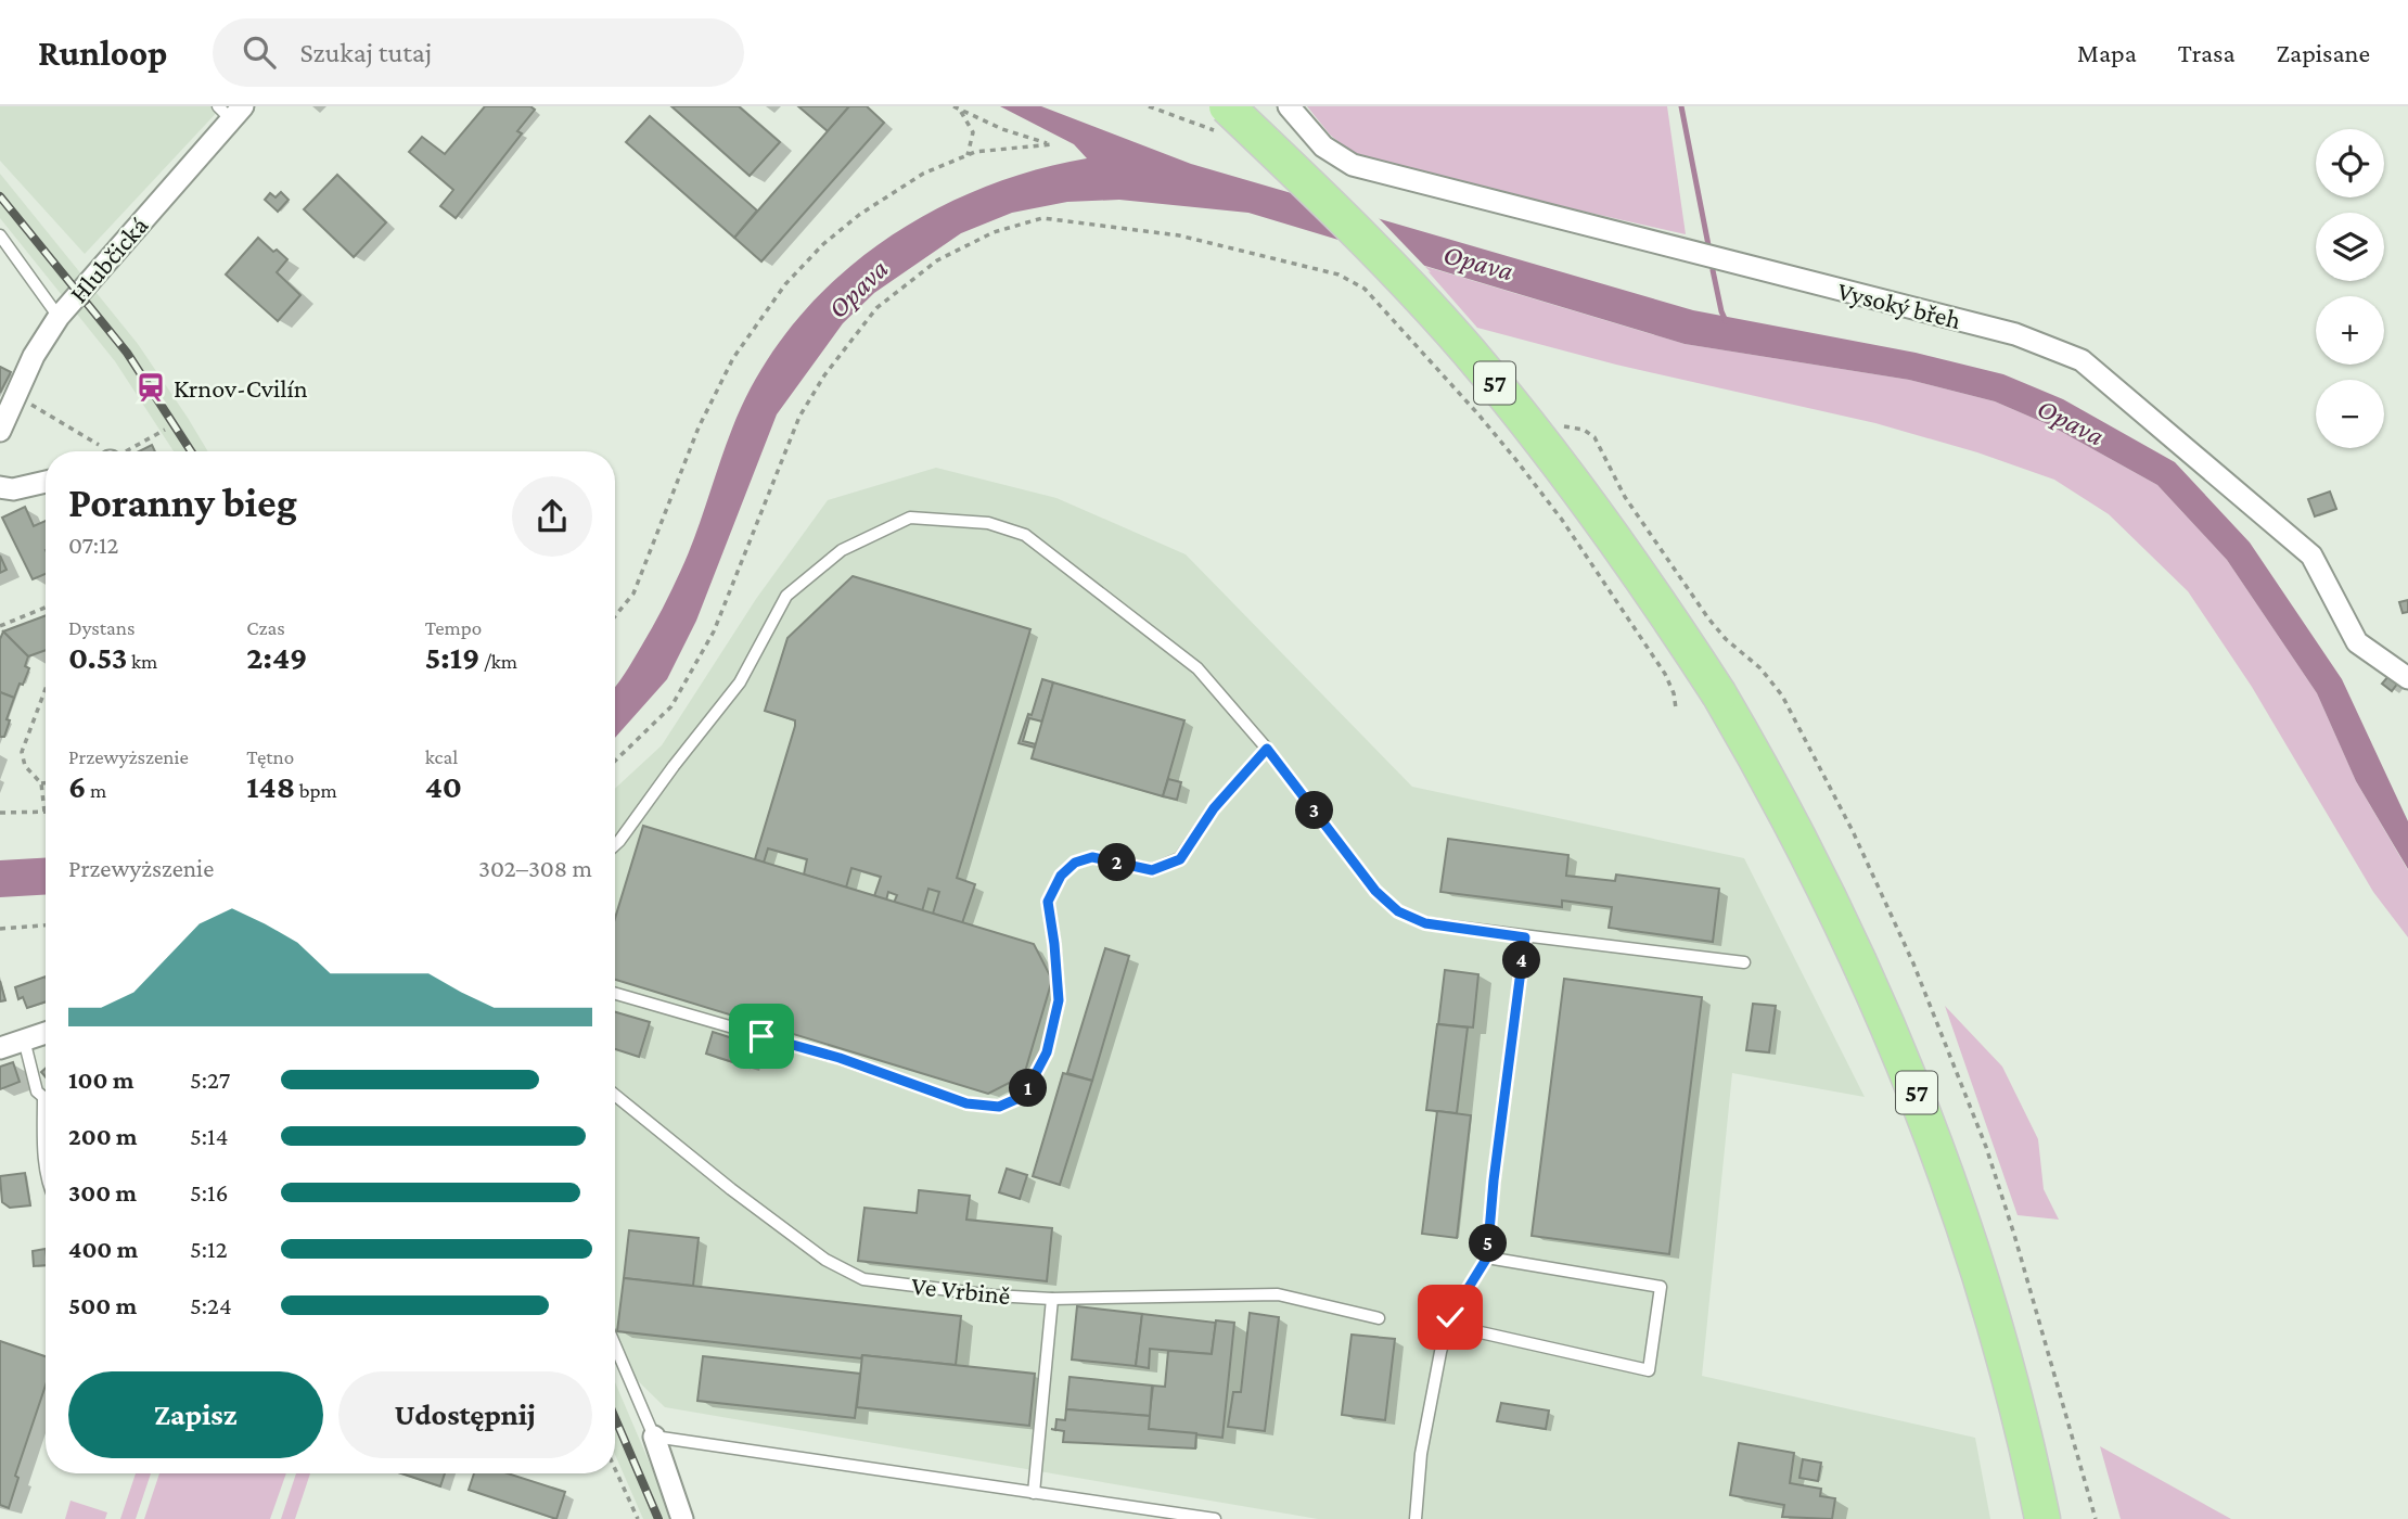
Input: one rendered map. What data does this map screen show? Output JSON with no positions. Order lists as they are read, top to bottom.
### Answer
{
  "streets": {
    "main road": ["57"],
    "street": ["Hlubčická", "Vysoký břeh"],
    "lane": ["Ve Vrbině"]
  },
  "water": ["Opava"],
  "places": {
    "station": ["Krnov-Cvilín"]
  },
  "page": {
    "header": "Runloop",
    "search": "Szukaj tutaj",
    "nav": ["Mapa", "Trasa", "Zapisane"],
    "map_buttons": ["+", "−"],
    "heading": ["Poranny bieg", "07:12"],
    "stats": [
      ["Dystans", "0.53 km"],
      ["Czas", "2:49"],
      ["Tempo", "5:19 /km"],
      ["Przewyższenie", "6 m"],
      ["Tętno", "148 bpm"],
      ["kcal", "40"]
    ],
    "pins": [
      "3",
      "2",
      "4",
      "1",
      "5"
    ],
    "chart": ["Przewyższenie", "302–308 m"],
    "list": [
      {
        "name": "100 m",
        "note": "5:27"
      },
      {
        "name": "200 m",
        "note": "5:14"
      },
      {
        "name": "300 m",
        "note": "5:16"
      },
      {
        "name": "400 m",
        "note": "5:12"
      },
      {
        "name": "500 m",
        "note": "5:24"
      }
    ],
    "buttons": ["Zapisz", "Udostępnij"]
  }
}
